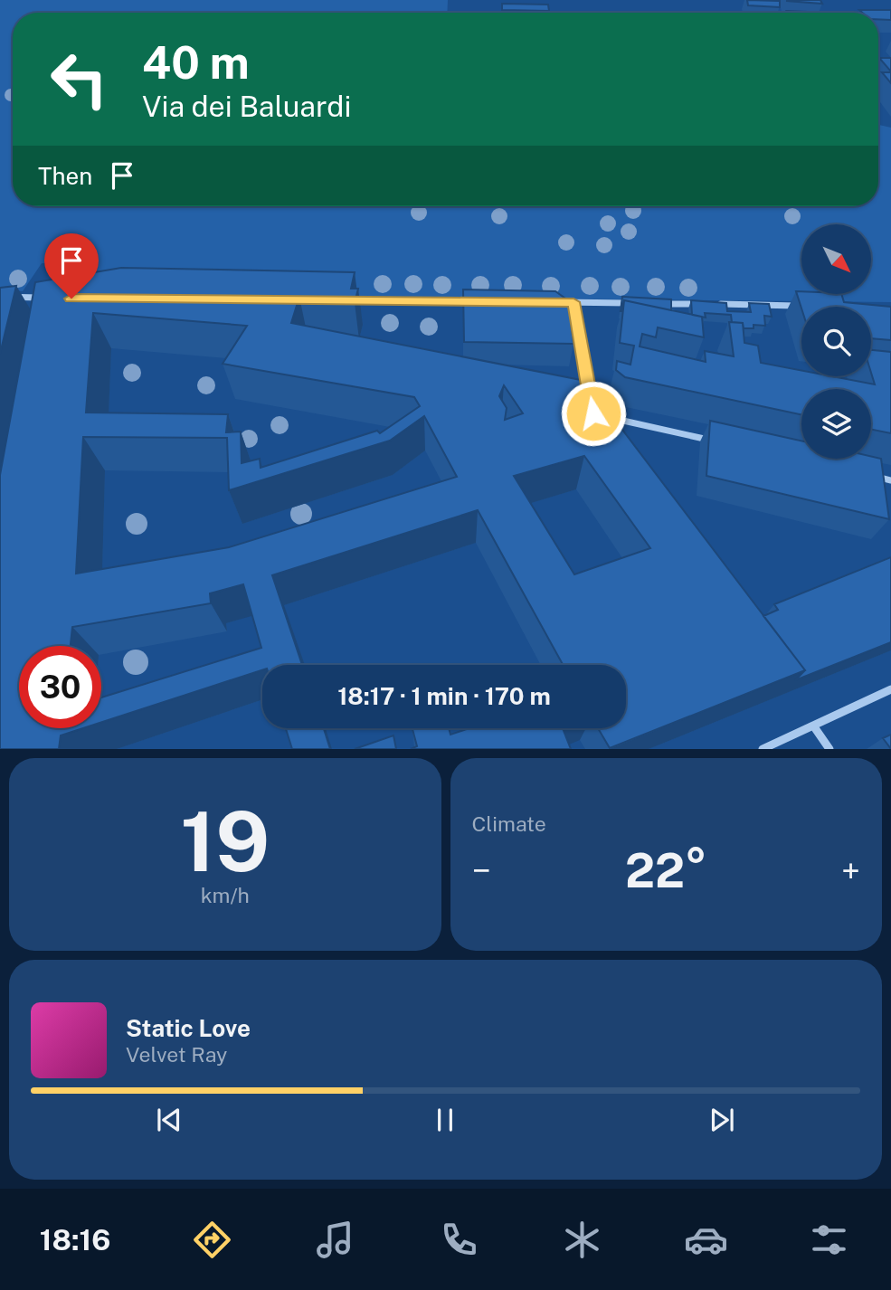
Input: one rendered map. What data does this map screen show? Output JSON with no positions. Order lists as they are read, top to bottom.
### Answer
{
  "north": "bottom right",
  "page": {
    "turn": ["40 m", "Via dei Baluardi"],
    "then": "Then",
    "limit": "30",
    "trip": "18:17 · 1 min · 170 m",
    "tile": [
      ["19", "km/h"],
      "Climate"
    ],
    "heat": ["−", "22°", "+"],
    "song": ["Static Love", "Velvet Ray"],
    "tabs": "18:16"
  }
}
